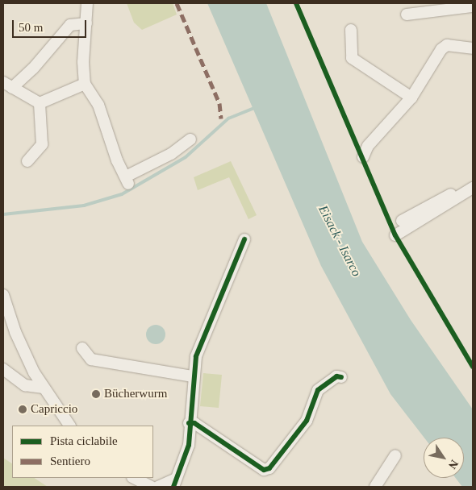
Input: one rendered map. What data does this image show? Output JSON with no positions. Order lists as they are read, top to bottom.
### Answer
{
  "water": ["Eisack - Isarco"],
  "places": ["Bücherwurm", "Capriccio"],
  "legend": ["Pista ciclabile", "Sentiero"],
  "scale_bar": "50 m",
  "north": "bottom right"
}
